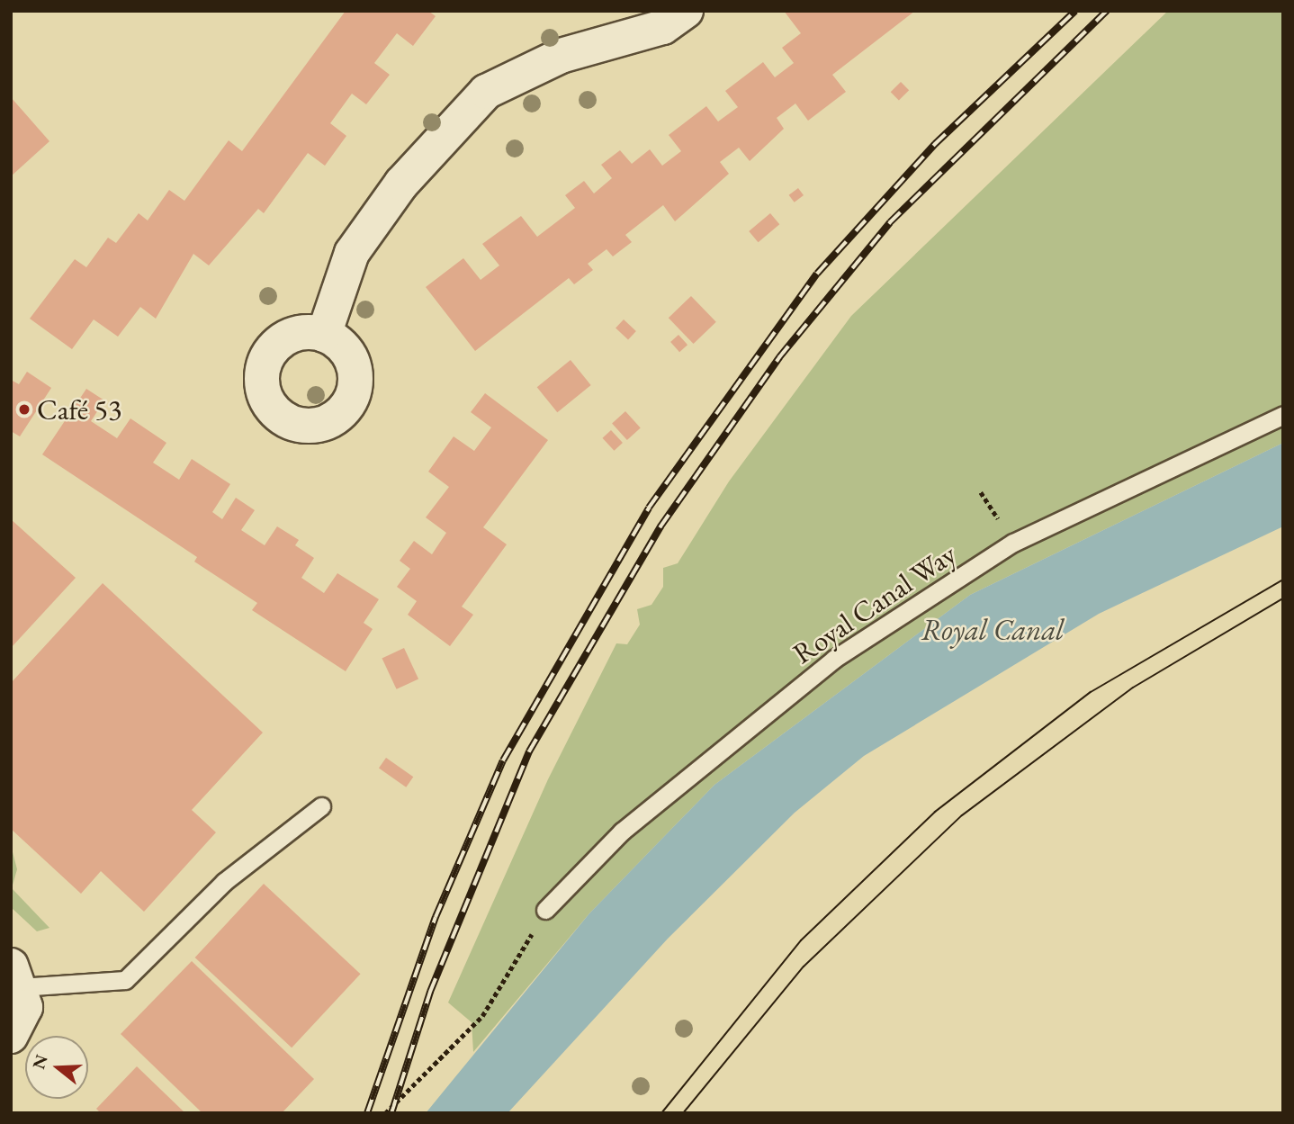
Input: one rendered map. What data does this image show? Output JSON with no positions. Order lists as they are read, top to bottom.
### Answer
{
  "streets": {
    "lane": ["Royal Canal Way"]
  },
  "water": ["Royal Canal"],
  "places": ["Café 53"],
  "north": "left"
}
